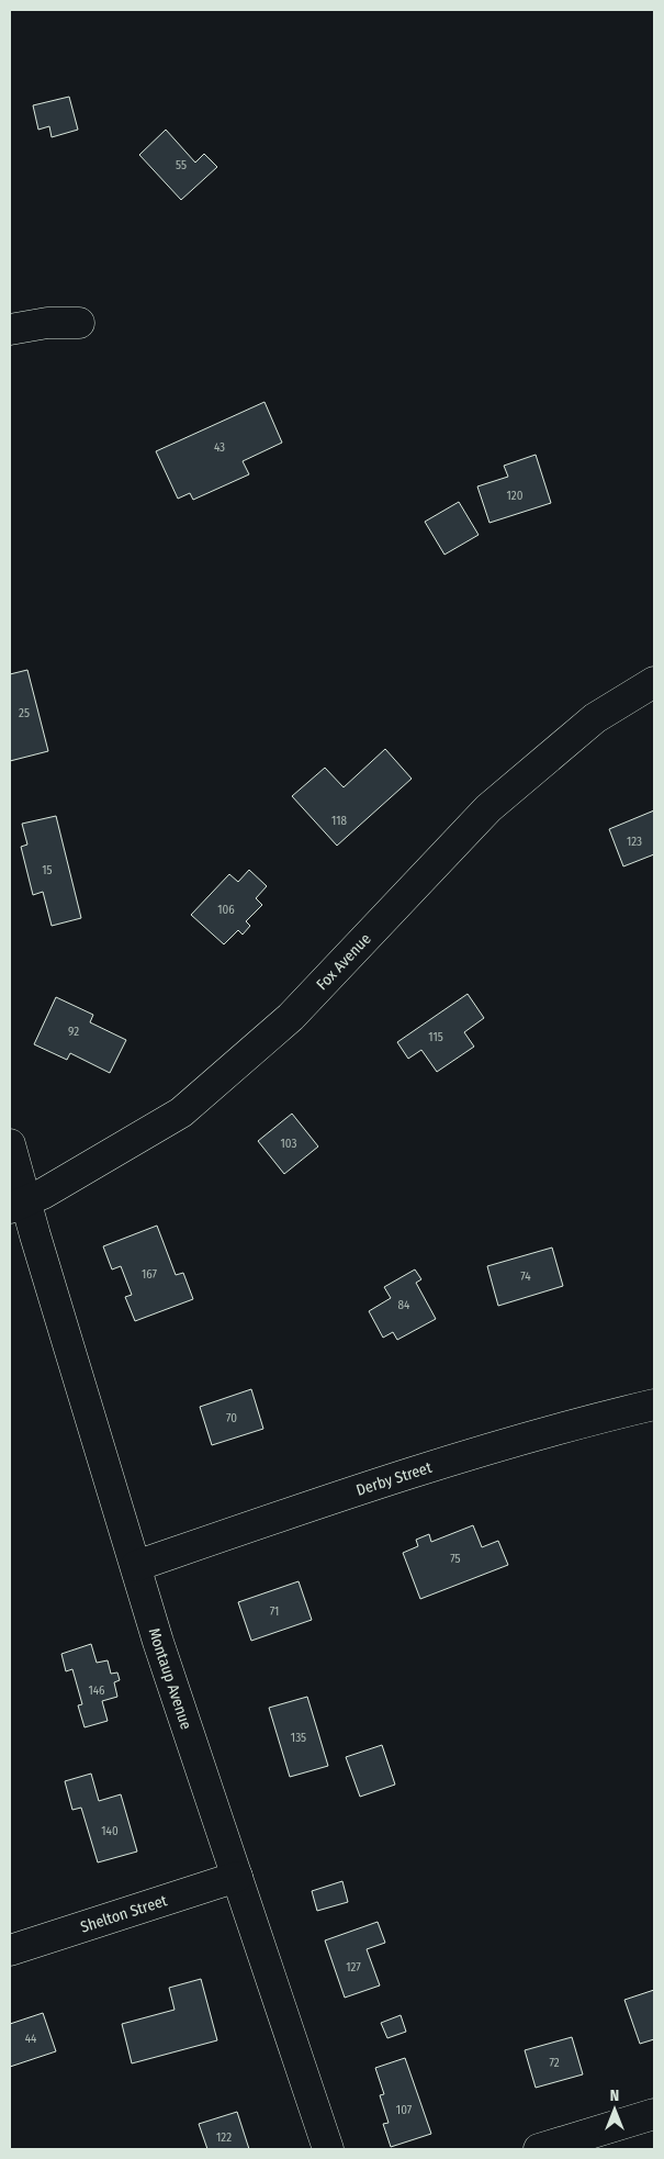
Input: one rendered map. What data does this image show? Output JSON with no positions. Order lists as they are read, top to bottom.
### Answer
{
  "streets": {
    "street": [
      "Fox Avenue",
      "Derby Street",
      "Montaup Avenue",
      "Shelton Street"
    ]
  },
  "crossings": [
    ["Fox Avenue", "Montaup Avenue"],
    ["Derby Street", "Montaup Avenue"],
    ["Montaup Avenue", "Shelton Street"]
  ],
  "house_numbers": [
    "55",
    "43",
    "120",
    "25",
    "118",
    "123",
    "15",
    "106",
    "92",
    "115",
    "103",
    "167",
    "74",
    "84",
    "70",
    "75",
    "71",
    "146",
    "135",
    "140",
    "127",
    "44",
    "72",
    "107",
    "122"
  ],
  "north": "top"
}
